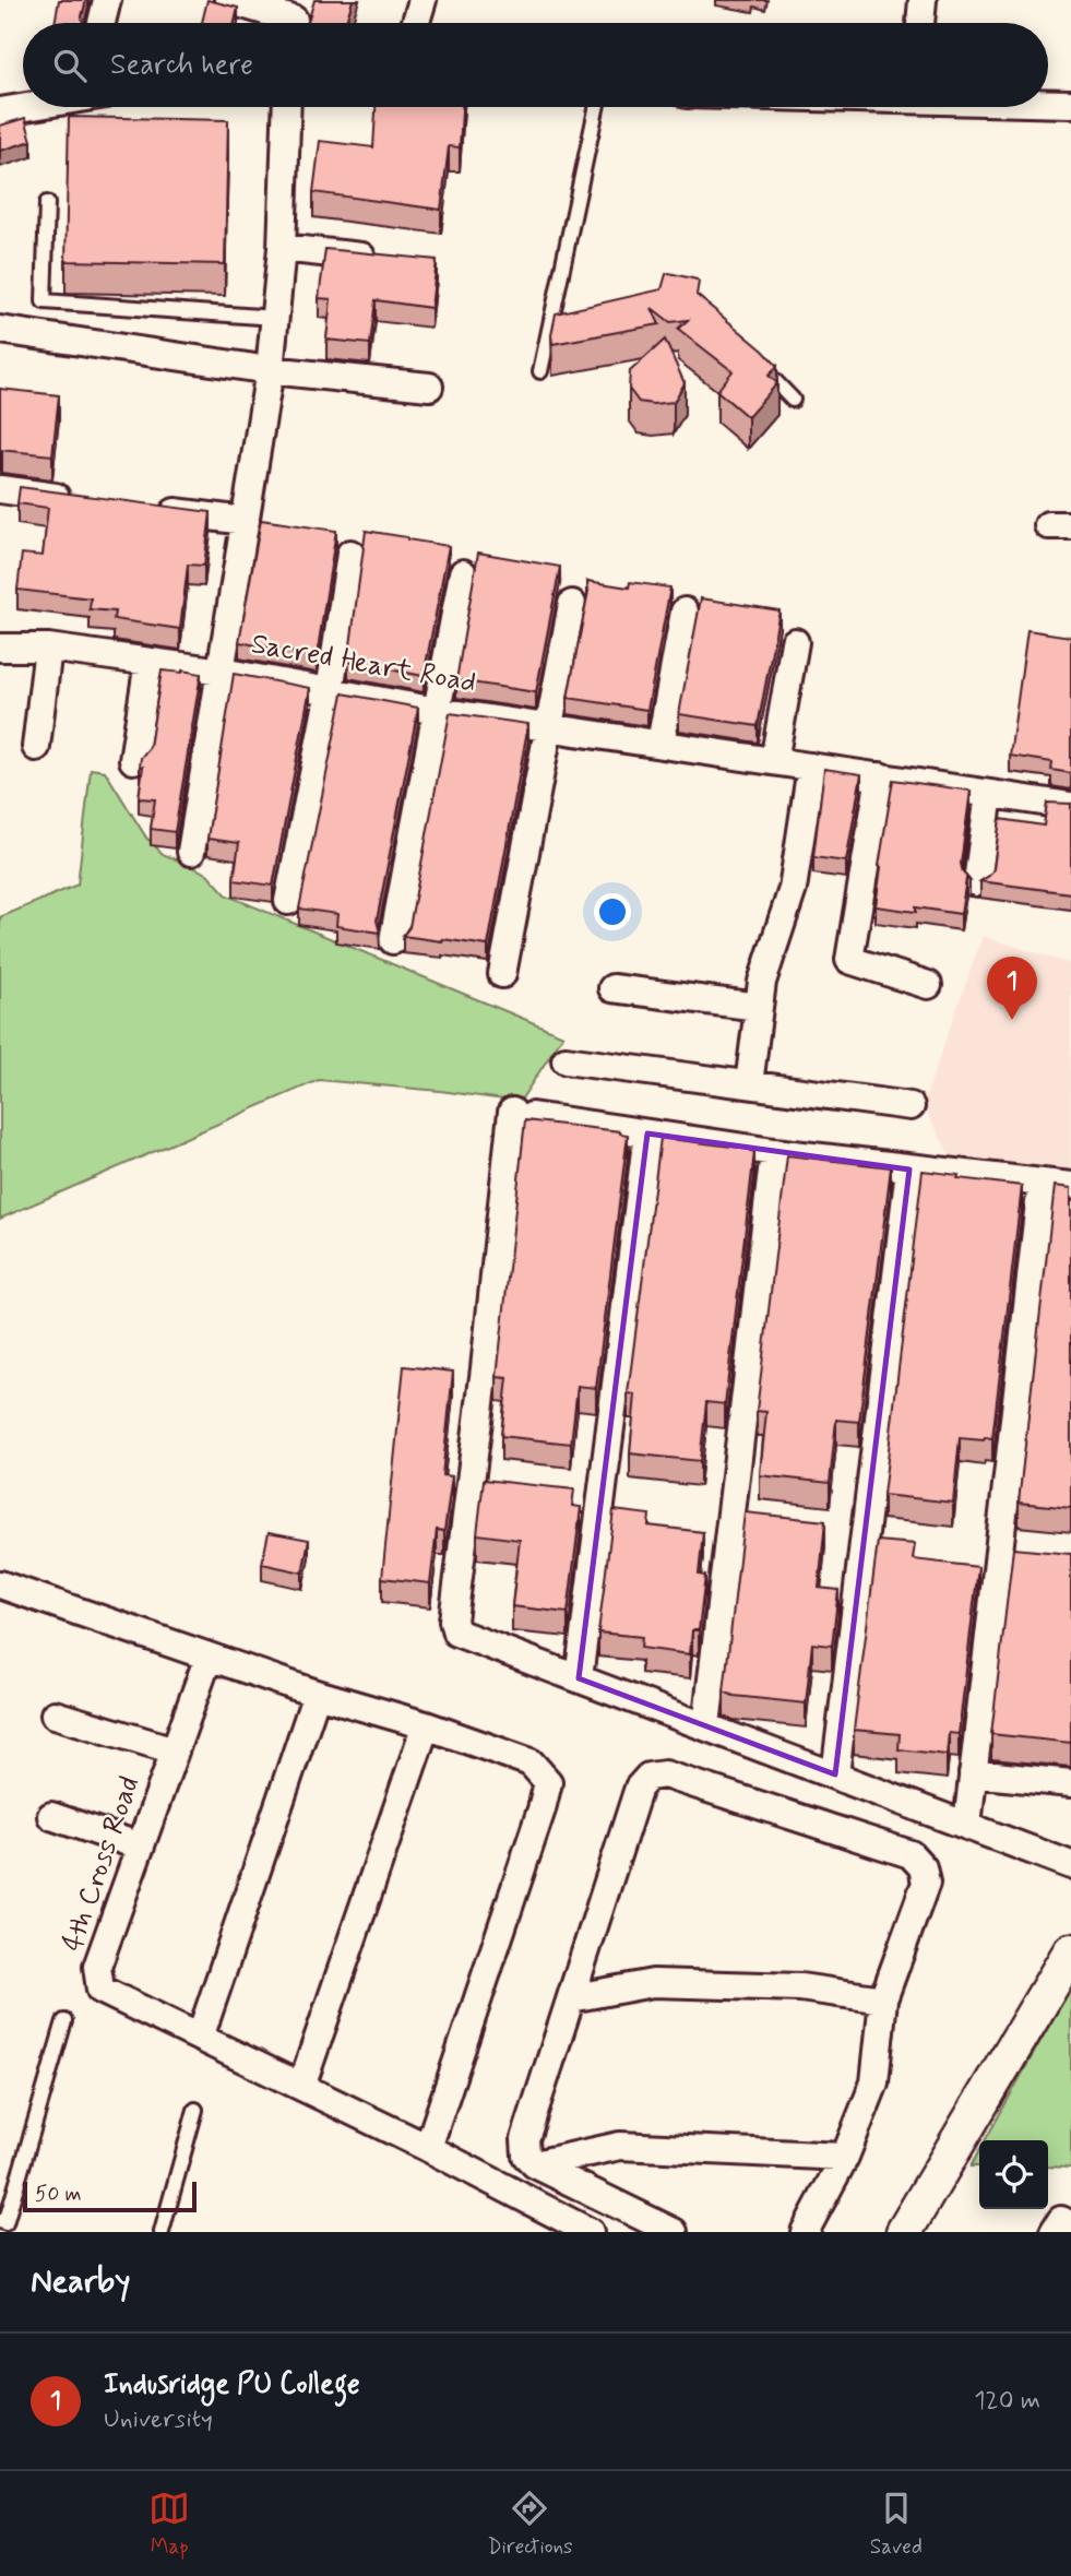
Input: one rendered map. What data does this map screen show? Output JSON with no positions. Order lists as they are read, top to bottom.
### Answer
{
  "streets": {
    "street": ["Sacred Heart Road", "4th Cross Road"]
  },
  "scale_bar": "50 m",
  "page": {
    "search": "Search here",
    "pins": "1",
    "scale": "50 m",
    "heading": "Nearby",
    "list": [
      {
        "mark": "1",
        "name": "Indusridge PU College",
        "note": "University",
        "value": "120 m"
      }
    ],
    "nav": ["Map", "Directions", "Saved"]
  }
}
